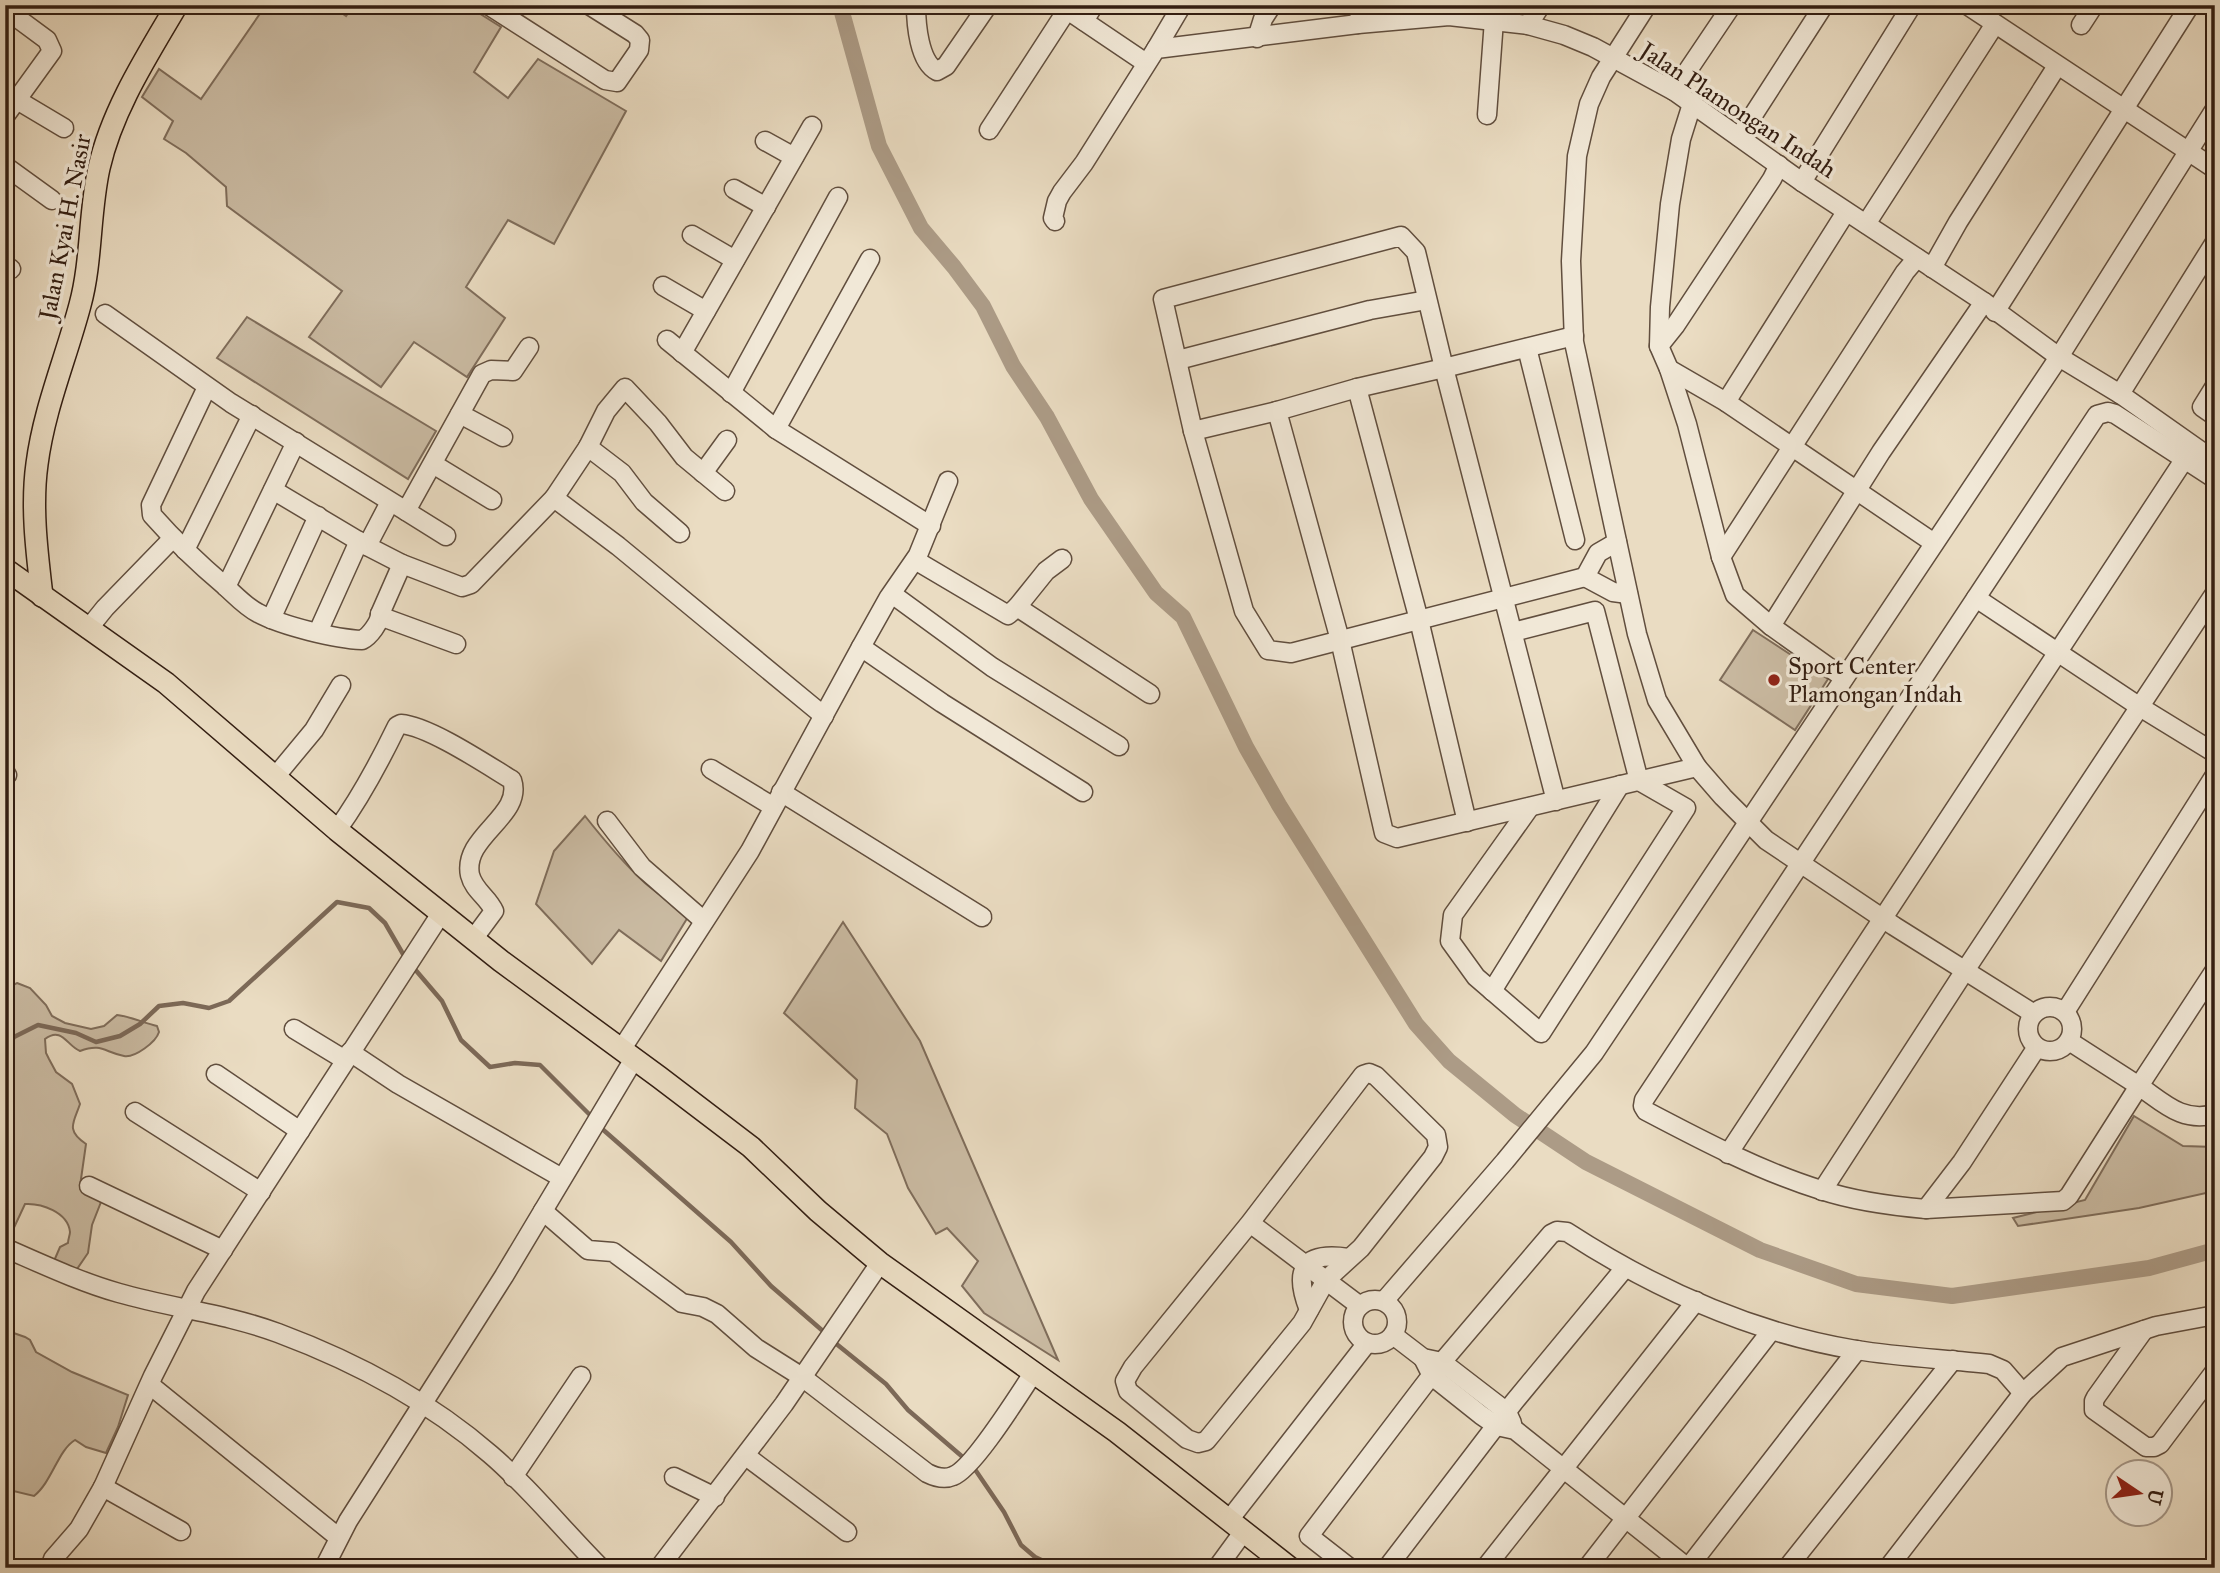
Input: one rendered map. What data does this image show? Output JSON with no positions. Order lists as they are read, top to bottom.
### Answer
{
  "streets": {
    "main road": ["Jalan Kyai H. Nasir"],
    "street": ["Jalan Plamongan Indah"]
  },
  "places": ["Sport Center Plamongan Indah"],
  "north": "right"
}
